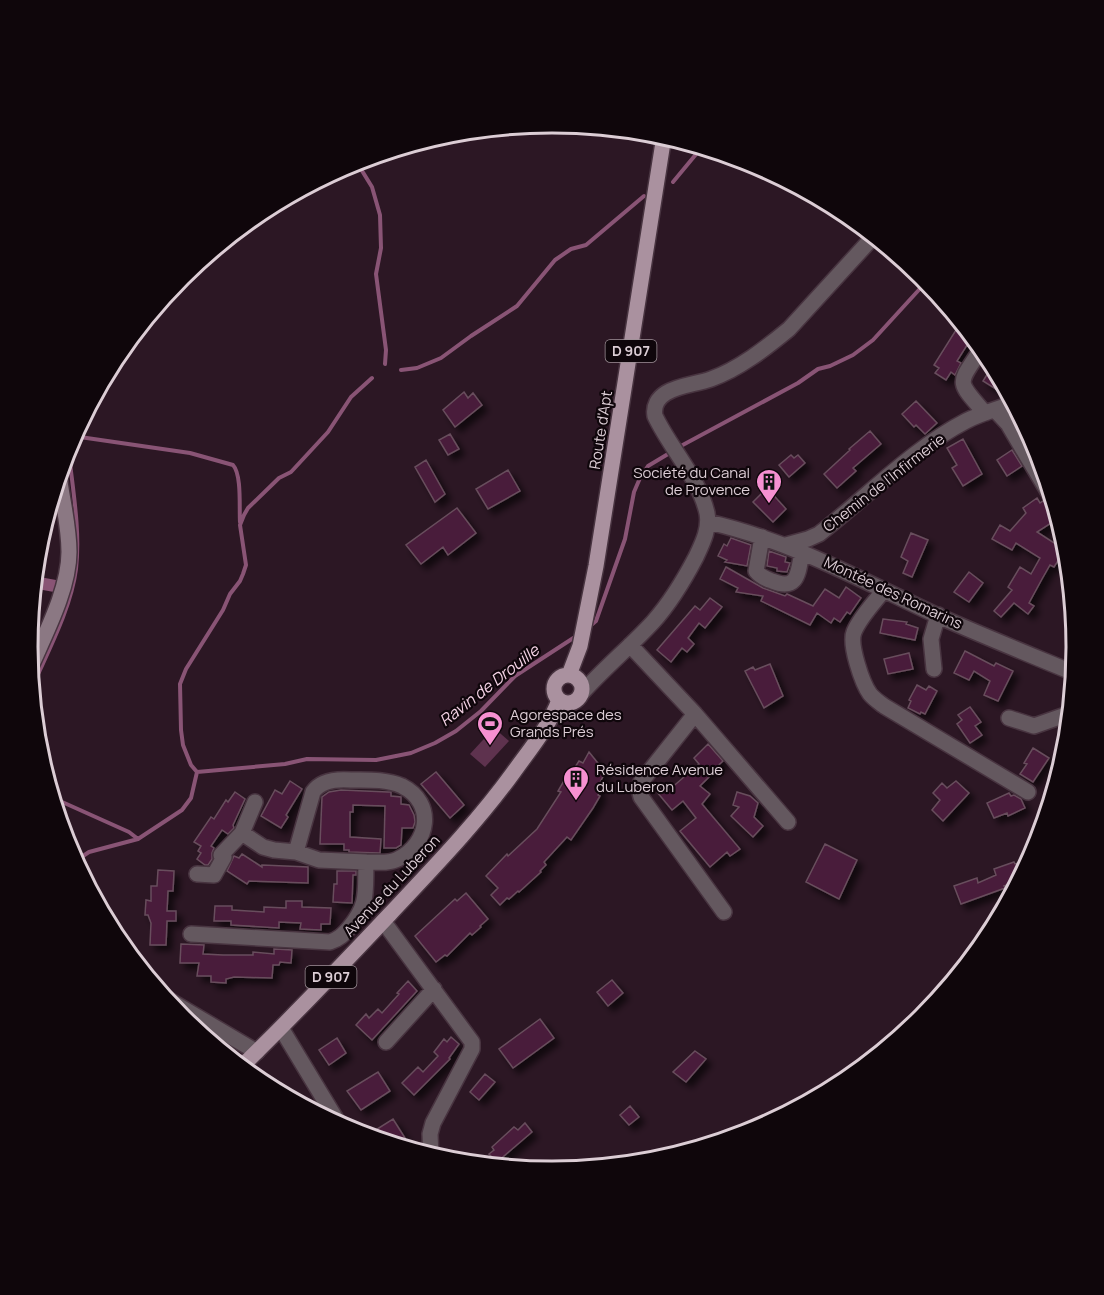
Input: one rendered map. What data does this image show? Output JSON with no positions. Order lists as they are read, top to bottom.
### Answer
{
  "streets": {
    "main road": ["D 907", "Route d'Apt", "Avenue du Luberon"],
    "street": ["Chemin de l'Infirmerie", "Montée des Romarins"]
  },
  "crossings": [
    ["Route d'Apt", "Avenue du Luberon"],
    ["Chemin de l'Infirmerie", "Montée des Romarins"]
  ],
  "water": ["Ravin de Drouille"],
  "places": {
    "building": ["Société du Canal de Provence", "Résidence Avenue du Luberon"],
    "sports": ["Agorespace des Grands Prés"]
  }
}
